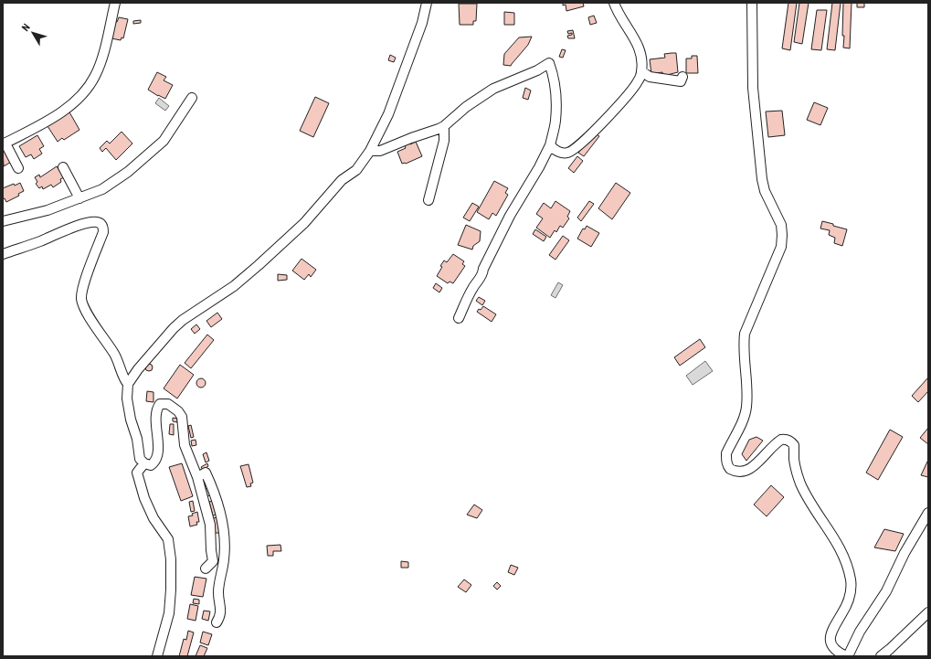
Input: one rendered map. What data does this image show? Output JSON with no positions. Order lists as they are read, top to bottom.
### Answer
{
  "north": "top left"
}
